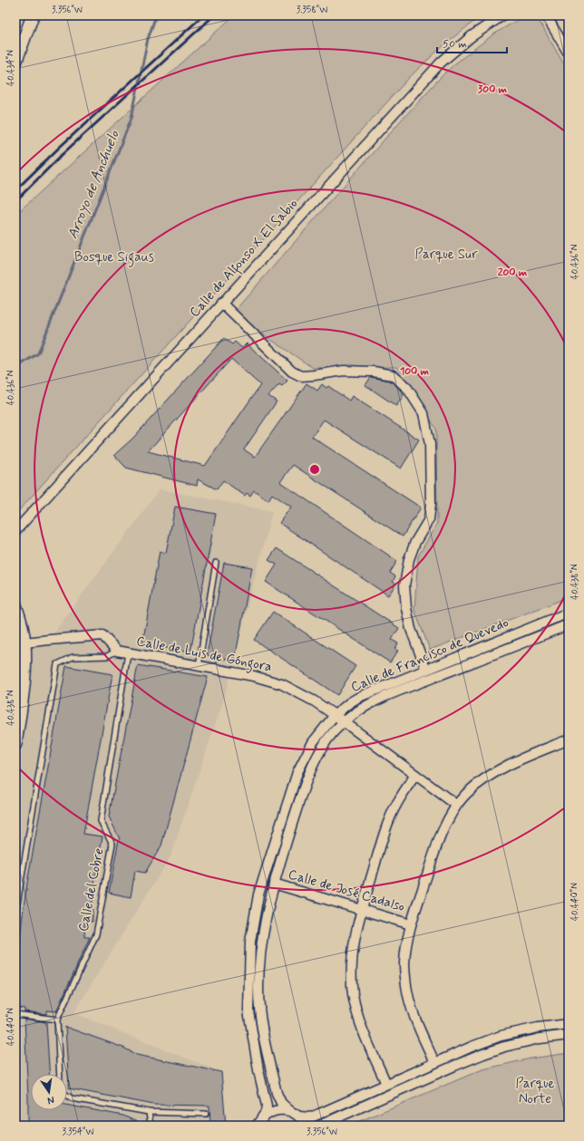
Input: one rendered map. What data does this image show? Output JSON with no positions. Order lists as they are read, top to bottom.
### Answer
{
  "streets": {
    "street": [
      "Calle de Alfonso X El Sabio",
      "Calle de Luis de Góngora",
      "Calle de Francisco de Quevedo",
      "Calle de José Cadalso"
    ],
    "lane": ["Calle del Cobre"]
  },
  "crossings": [
    ["Calle de Luis de Góngora", "Calle de Francisco de Quevedo"],
    ["Calle de Luis de Góngora", "Calle del Cobre"],
    ["Calle de Francisco de Quevedo", "Calle de José Cadalso"]
  ],
  "water": ["Arroyo de Anchuelo"],
  "parks": ["Parque Sur", "Bosque Sigaus", "Parque Norte"],
  "scale_bar": "50 m",
  "north": "bottom",
  "coordinates": [
    "3.356°W",
    "3.358°W",
    "40.434°N",
    "40.436°N",
    "40.438°N",
    "40.440°N",
    "3.354°W"
  ],
  "rings": ["300 m", "200 m", "100 m"]
}
